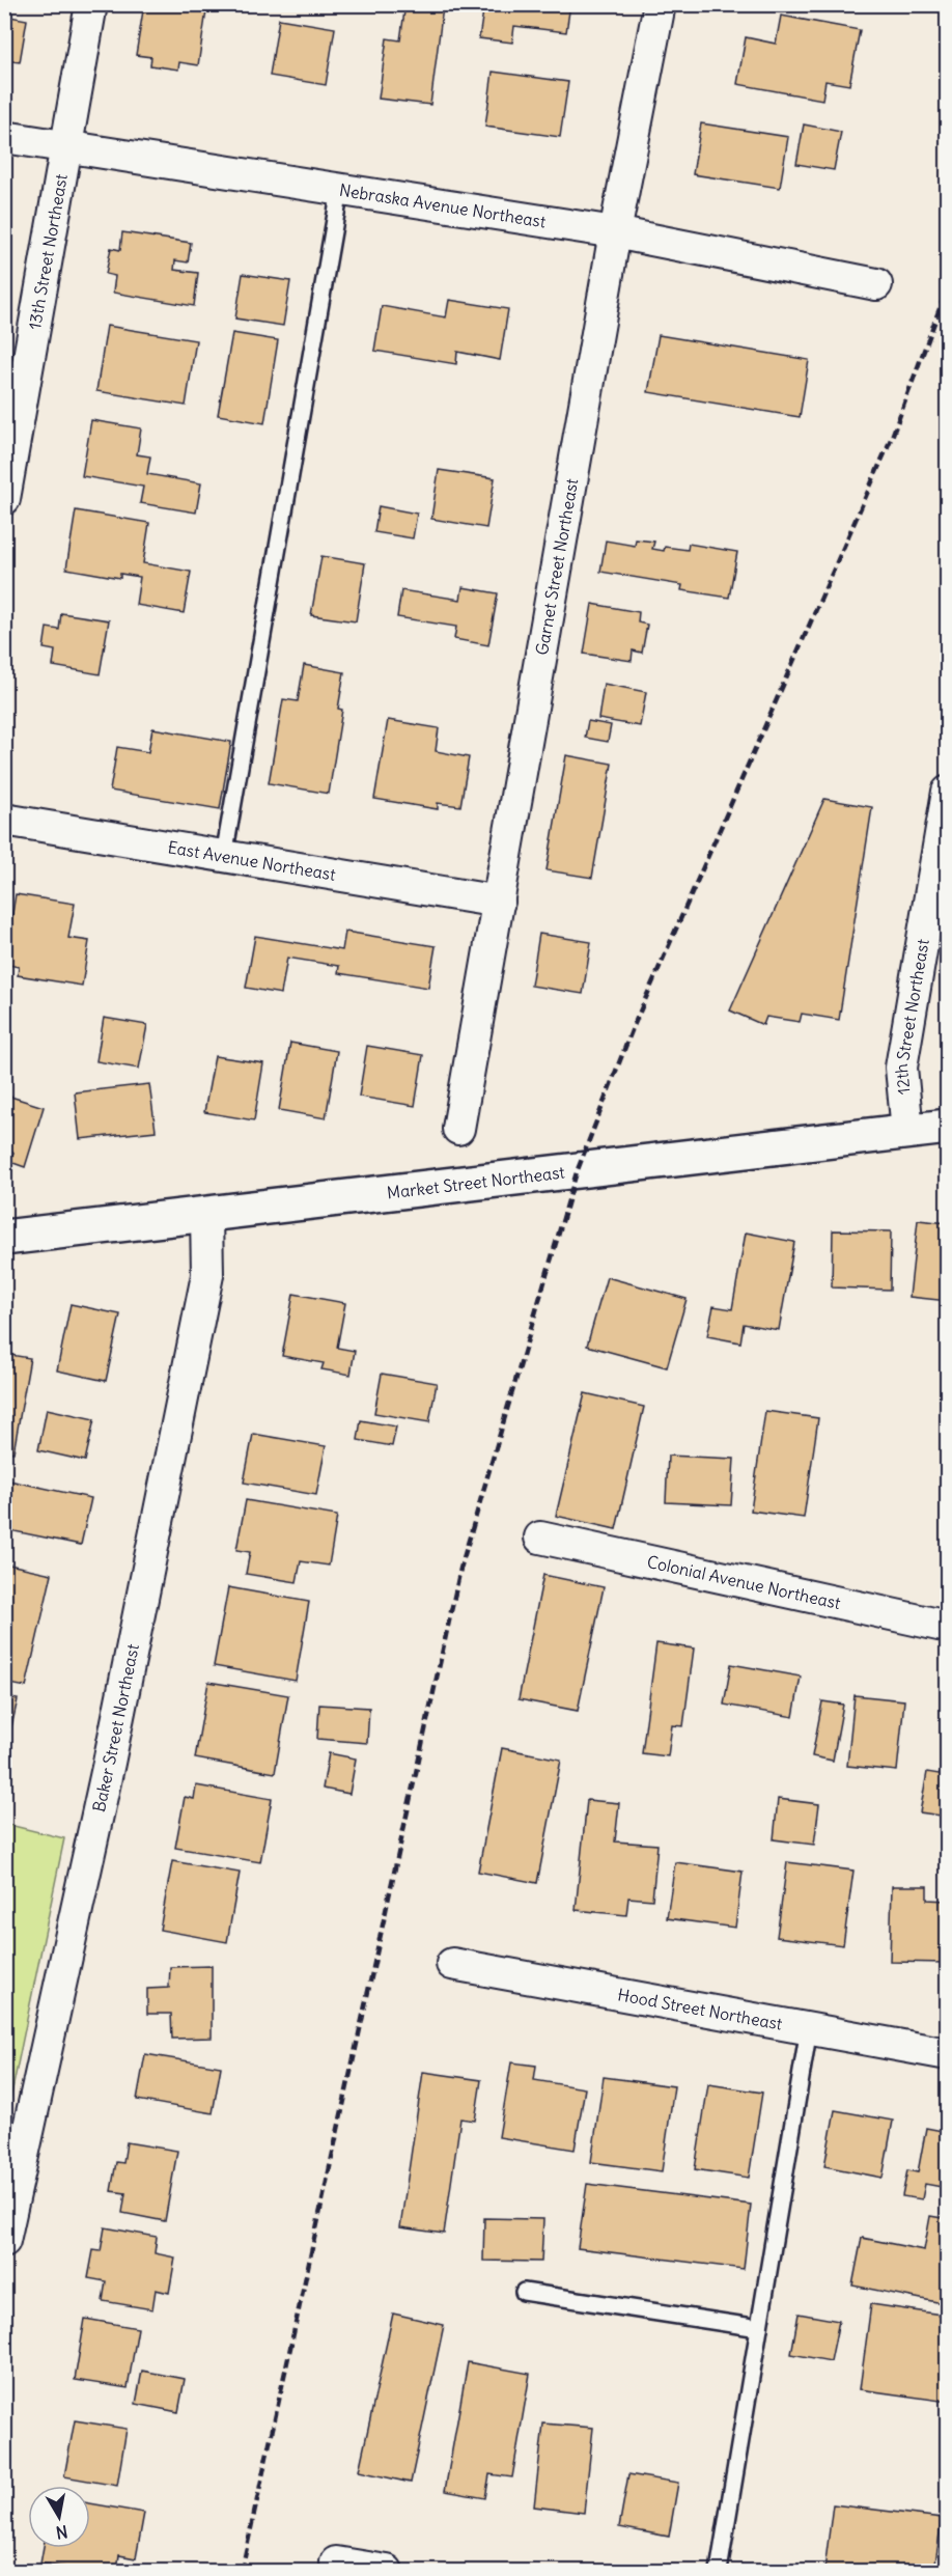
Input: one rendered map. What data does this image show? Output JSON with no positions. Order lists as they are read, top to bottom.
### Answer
{
  "streets": {
    "main road": ["Market Street Northeast"],
    "street": [
      "Nebraska Avenue Northeast",
      "13th Street Northeast",
      "Garnet Street Northeast",
      "East Avenue Northeast",
      "12th Street Northeast",
      "Colonial Avenue Northeast",
      "Baker Street Northeast",
      "Hood Street Northeast"
    ]
  },
  "crossings": [
    ["Nebraska Avenue Northeast", "13th Street Northeast"],
    ["Nebraska Avenue Northeast", "Garnet Street Northeast"],
    ["Garnet Street Northeast", "East Avenue Northeast"],
    ["12th Street Northeast", "Market Street Northeast"],
    ["Market Street Northeast", "Baker Street Northeast"]
  ],
  "north": "bottom"
}
